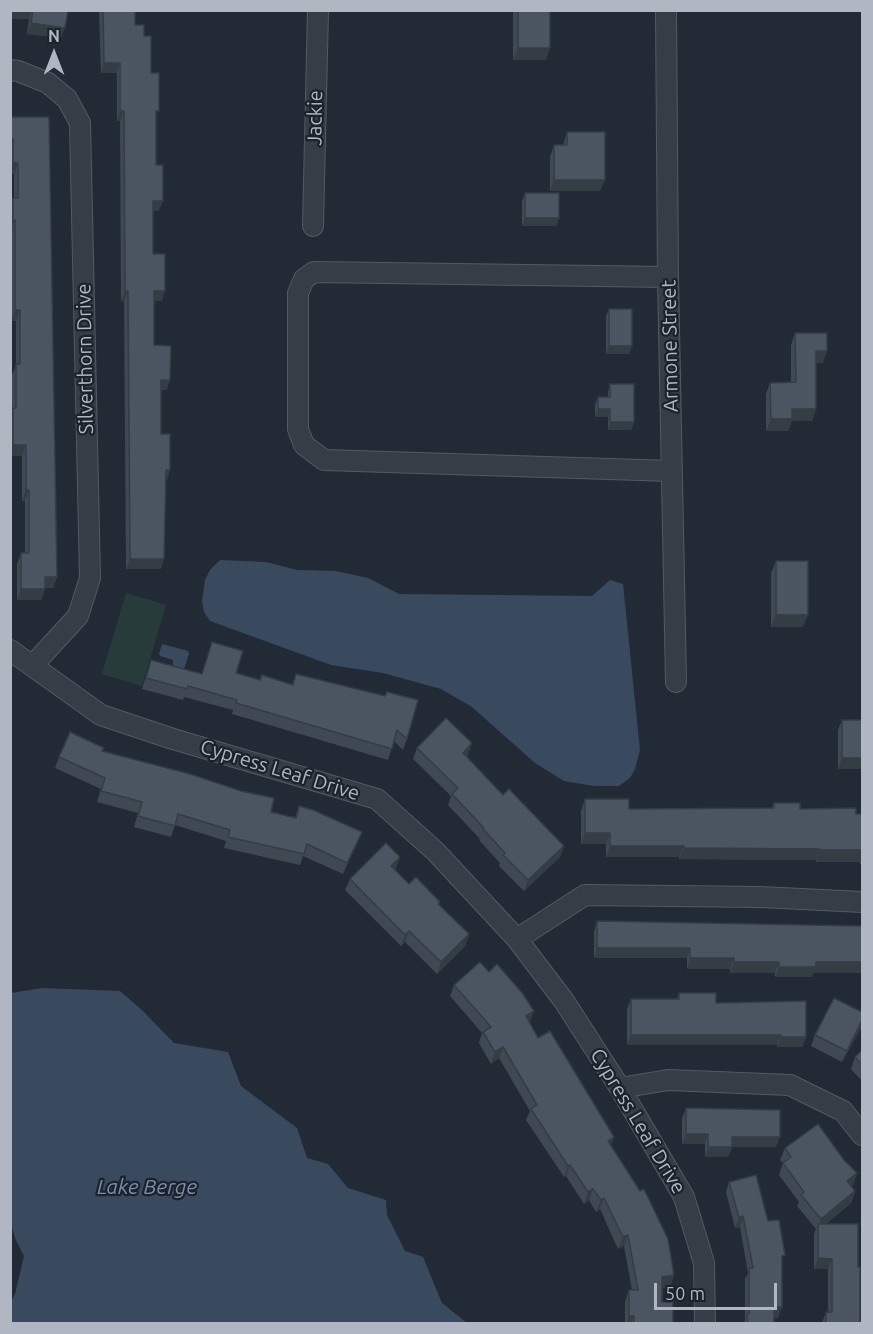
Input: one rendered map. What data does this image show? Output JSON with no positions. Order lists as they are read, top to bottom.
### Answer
{
  "streets": {
    "street": [
      "Jackie",
      "Armone Street",
      "Silverthorn Drive",
      "Cypress Leaf Drive"
    ]
  },
  "crossings": [
    ["Silverthorn Drive", "Cypress Leaf Drive"]
  ],
  "water": ["Lake Berge"],
  "scale_bar": "50 m",
  "north": "top"
}
